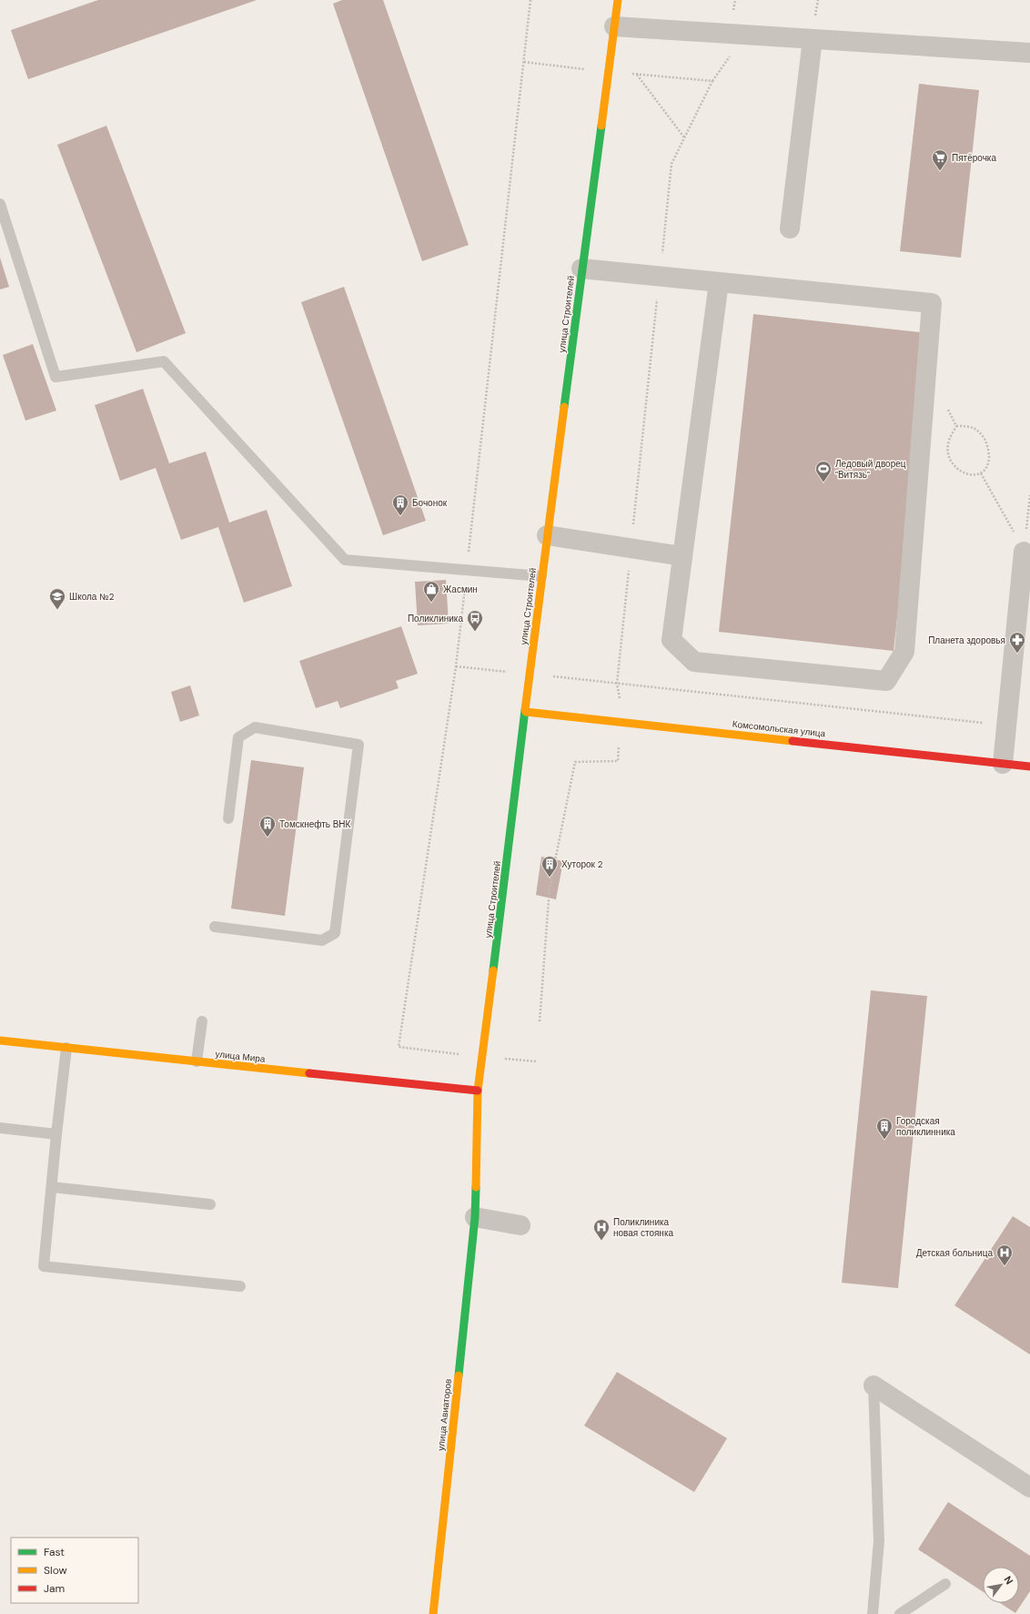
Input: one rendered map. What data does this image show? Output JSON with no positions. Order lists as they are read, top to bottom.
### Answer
{
  "streets": {
    "main road": [
      "улица Строителей",
      "Комсомольская улица",
      "улица Мира",
      "улица Авиаторов"
    ]
  },
  "crossings": [
    ["улица Строителей", "Комсомольская улица"],
    ["улица Строителей", "улица Мира"],
    ["улица Строителей", "улица Авиаторов"]
  ],
  "places": {
    "supermarket": ["Пятёрочка"],
    "sports": ["Ледовый дворец \"Витязь\""],
    "building": [
      "Бочонок",
      "Томскнефть ВНК",
      "Хуторок 2",
      "Городская поликлинника"
    ],
    "shop": ["Жасмин"],
    "school or university": ["Школа №2"],
    "bus stop": ["Поликлиника"],
    "pharmacy": ["Планета здоровья"],
    "hospital": ["Поликлиника новая стоянка", "Детская больница"]
  },
  "legend": ["Fast", "Slow", "Jam"],
  "north": "top right"
}
